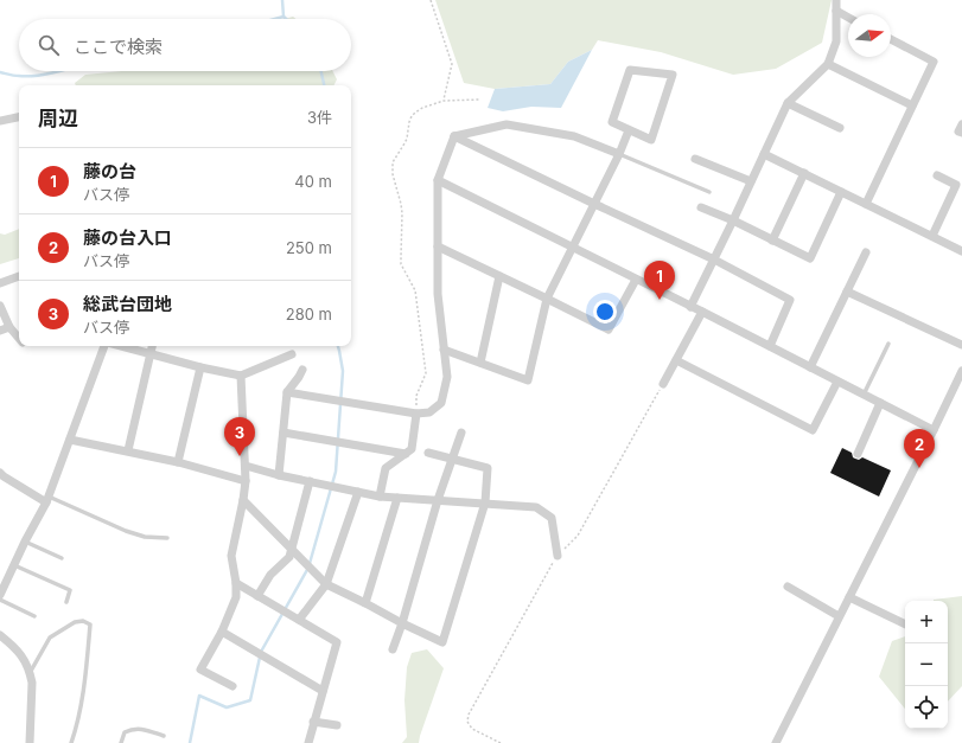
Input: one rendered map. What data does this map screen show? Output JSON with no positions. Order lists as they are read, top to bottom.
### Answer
{
  "north": "right",
  "page": {
    "search": "ここで検索",
    "heading": ["周辺", "3件"],
    "list": [
      {
        "mark": "1",
        "name": "藤の台",
        "note": "バス停",
        "value": "40 m"
      },
      {
        "mark": "2",
        "name": "藤の台入口",
        "note": "バス停",
        "value": "250 m"
      },
      {
        "mark": "3",
        "name": "総武台団地",
        "note": "バス停",
        "value": "280 m"
      }
    ],
    "pins": ["1", "3", "2"],
    "map_buttons": ["+", "−"]
  }
}
